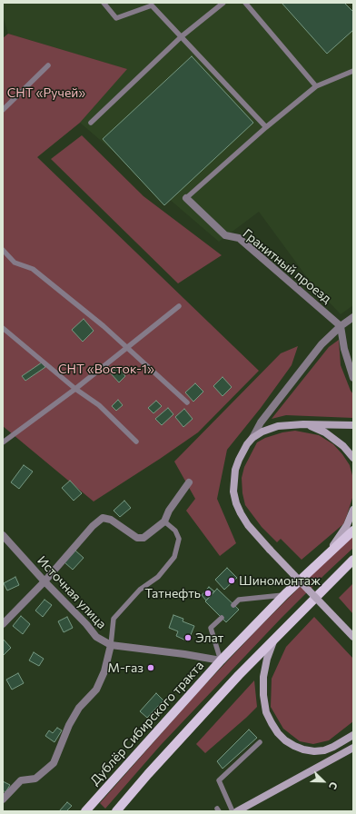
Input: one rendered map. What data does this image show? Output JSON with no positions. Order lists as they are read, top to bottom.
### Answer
{
  "streets": {
    "main road": ["Дублёр Сибирского тракта"],
    "street": ["Гранитный проезд", "Источная улица"]
  },
  "crossings": [
    ["Источная улица", "Дублёр Сибирского тракта"]
  ],
  "parks": ["СНТ «Ручей»", "СНТ «Восток-1»"],
  "places": [
    "Шиномонтаж",
    "Татнефть",
    "Элат",
    "М-газ"
  ],
  "north": "bottom right"
}
